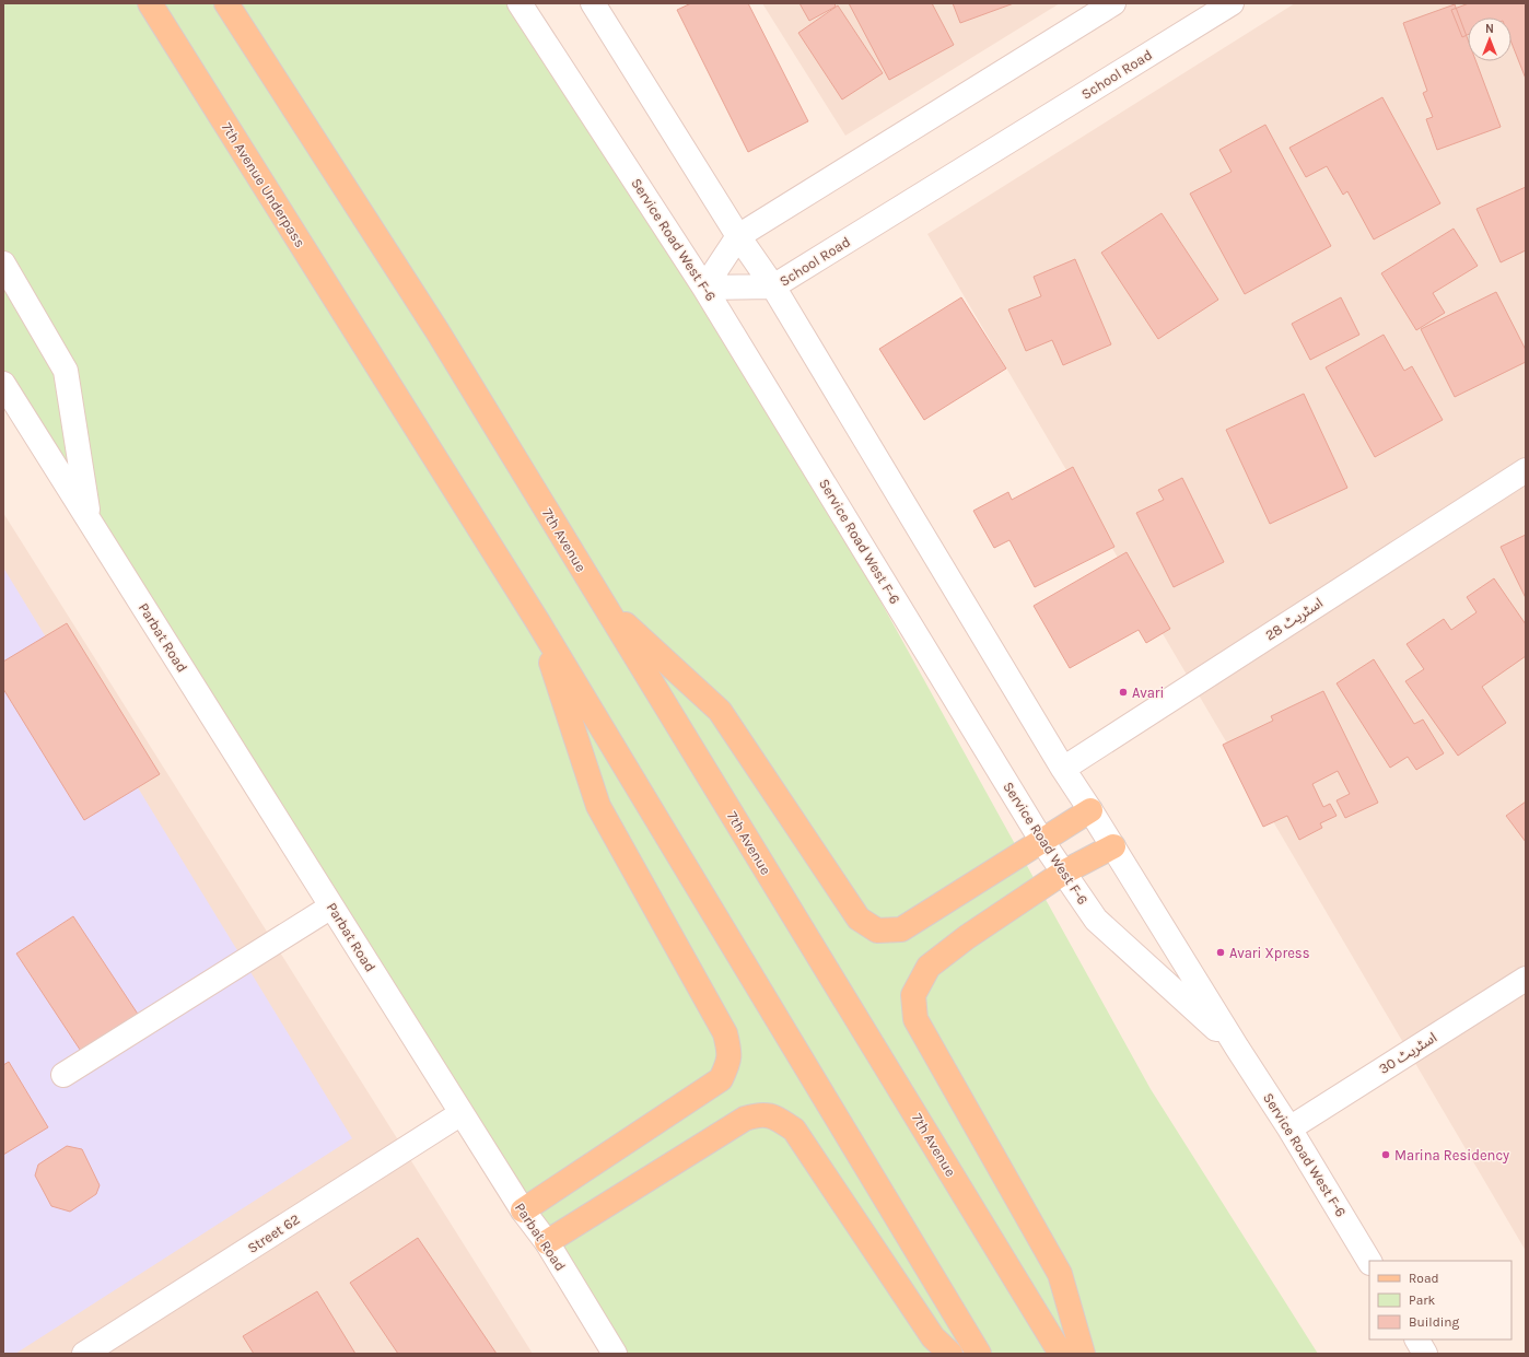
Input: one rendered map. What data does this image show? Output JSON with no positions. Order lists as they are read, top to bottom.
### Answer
{
  "streets": {
    "main road": ["7th Avenue Underpass", "7th Avenue"],
    "street": [
      "School Road",
      "Service Road West F-6",
      "اسٹریٹ 28",
      "Parbat Road",
      "اسٹریٹ 30",
      "Street 62"
    ]
  },
  "crossings": [
    ["School Road", "Service Road West F-6"],
    ["Service Road West F-6", "اسٹریٹ 28"],
    ["Service Road West F-6", "اسٹریٹ 30"],
    ["Parbat Road", "Street 62"]
  ],
  "places": ["Avari", "Avari Xpress", "Marina Residency"],
  "legend": ["Road", "Park", "Building"],
  "north": "top"
}
